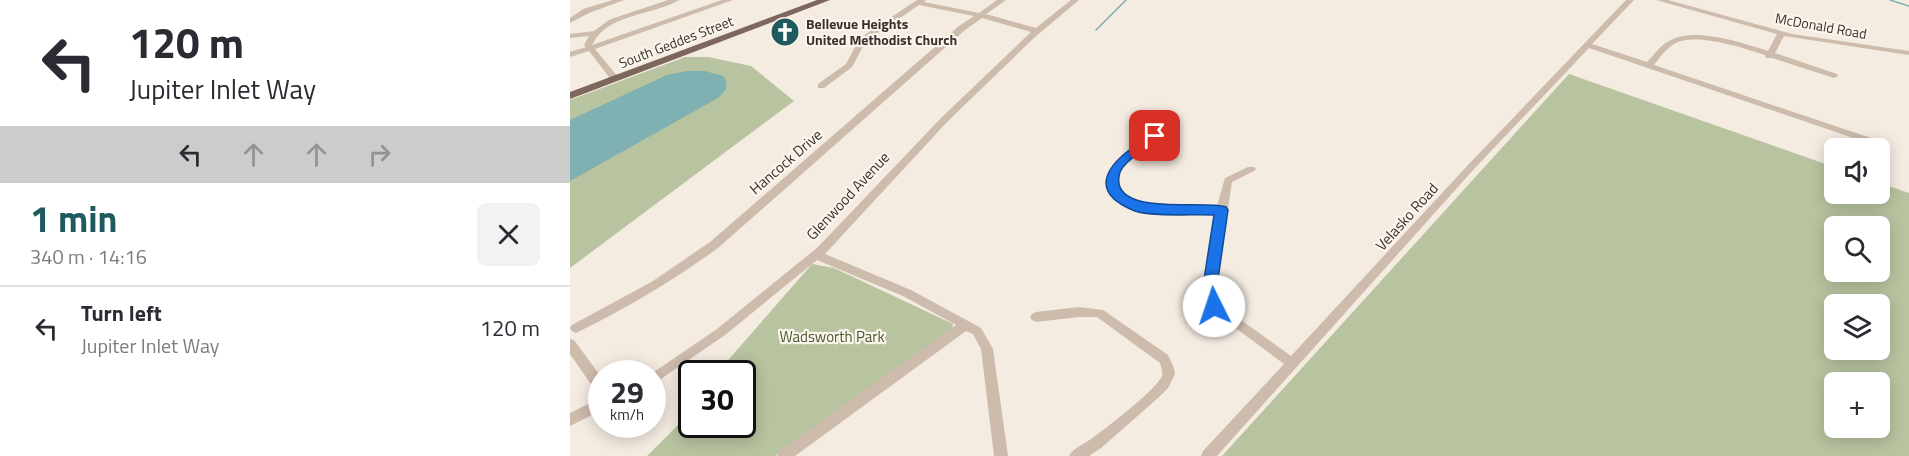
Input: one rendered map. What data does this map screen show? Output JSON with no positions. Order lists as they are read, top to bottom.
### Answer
{
  "streets": {
    "main road": ["South Geddes Street"],
    "street": [
      "McDonald Road",
      "Hancock Drive",
      "Glenwood Avenue",
      "Velasko Road"
    ]
  },
  "parks": ["Wadsworth Park"],
  "places": {
    "church": ["Bellevue Heights United Methodist Church"]
  },
  "page": {
    "turn": ["120 m", "Jupiter Inlet Way"],
    "map_buttons": "+",
    "heading": ["1 min", "340 m · 14:16"],
    "list": [
      {
        "name": "Turn left",
        "note": "Jupiter Inlet Way",
        "value": "120 m"
      }
    ],
    "speed": "29 km/h",
    "limit": "30"
  }
}
